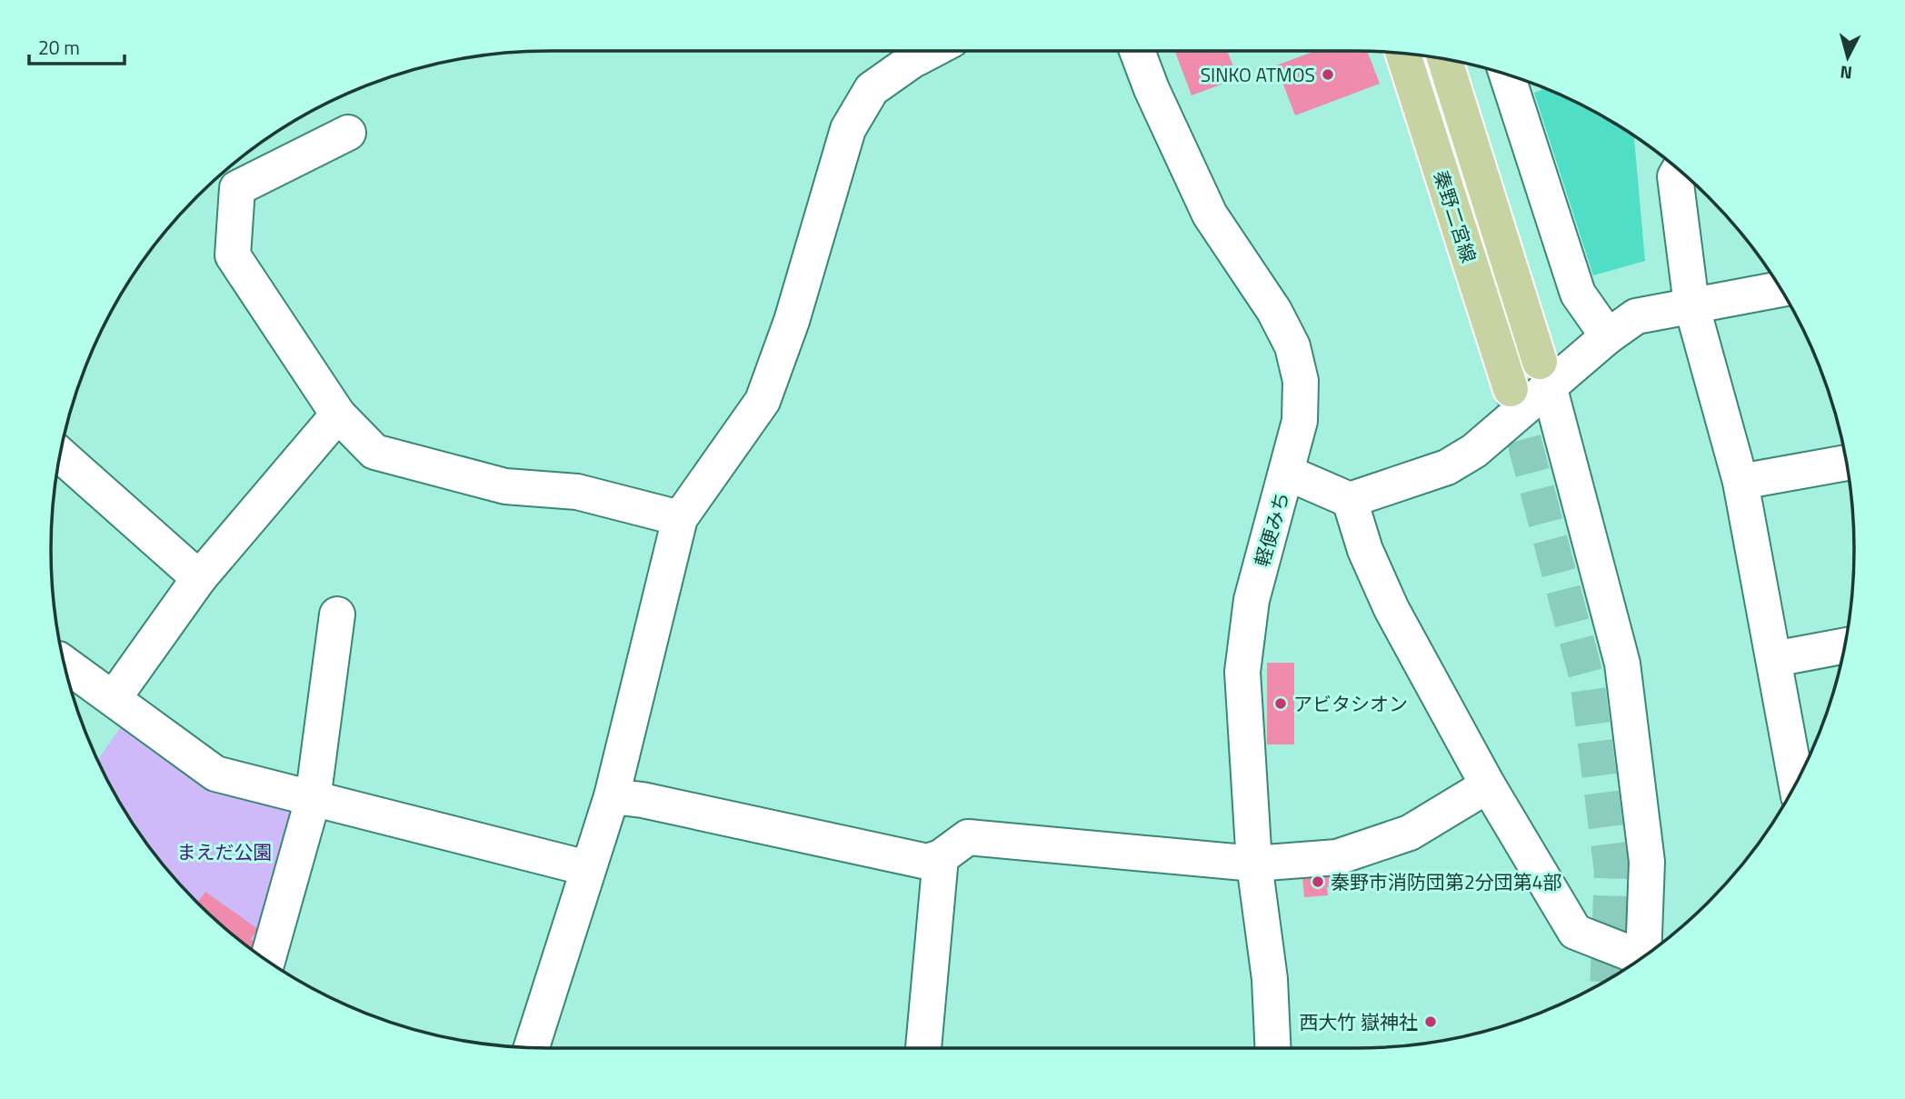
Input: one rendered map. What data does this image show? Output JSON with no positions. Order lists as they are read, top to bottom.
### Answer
{
  "streets": {
    "main road": ["秦野二宮線"],
    "street": ["軽便みち"]
  },
  "parks": ["まえだ公園"],
  "places": [
    "SINKO ATMOS",
    "アビタシオン",
    "秦野市消防団第2分団第4部",
    "西大竹 嶽神社"
  ],
  "scale_bar": "20 m",
  "north": "bottom"
}
